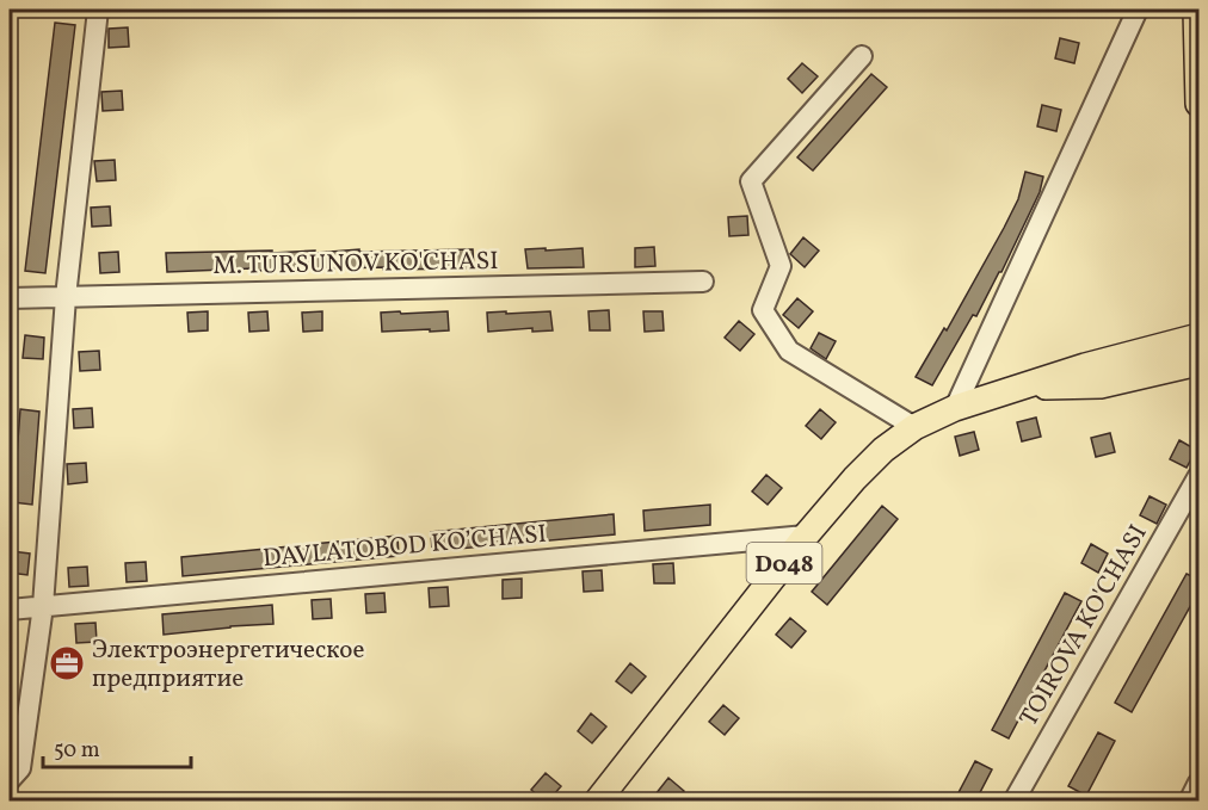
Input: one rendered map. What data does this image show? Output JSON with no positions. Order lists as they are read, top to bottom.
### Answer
{
  "streets": {
    "main road": ["D048"],
    "street": ["M. TURSUNOV KO'CHASI", "DAVLATOBOD KO’CHASI", "TOIROVA KO'CHASI"]
  },
  "crossings": [
    ["DAVLATOBOD KO’CHASI", "D048"]
  ],
  "places": {
    "office": ["Электроэнергетическое предприятие"]
  },
  "scale_bar": "50 m"
}
